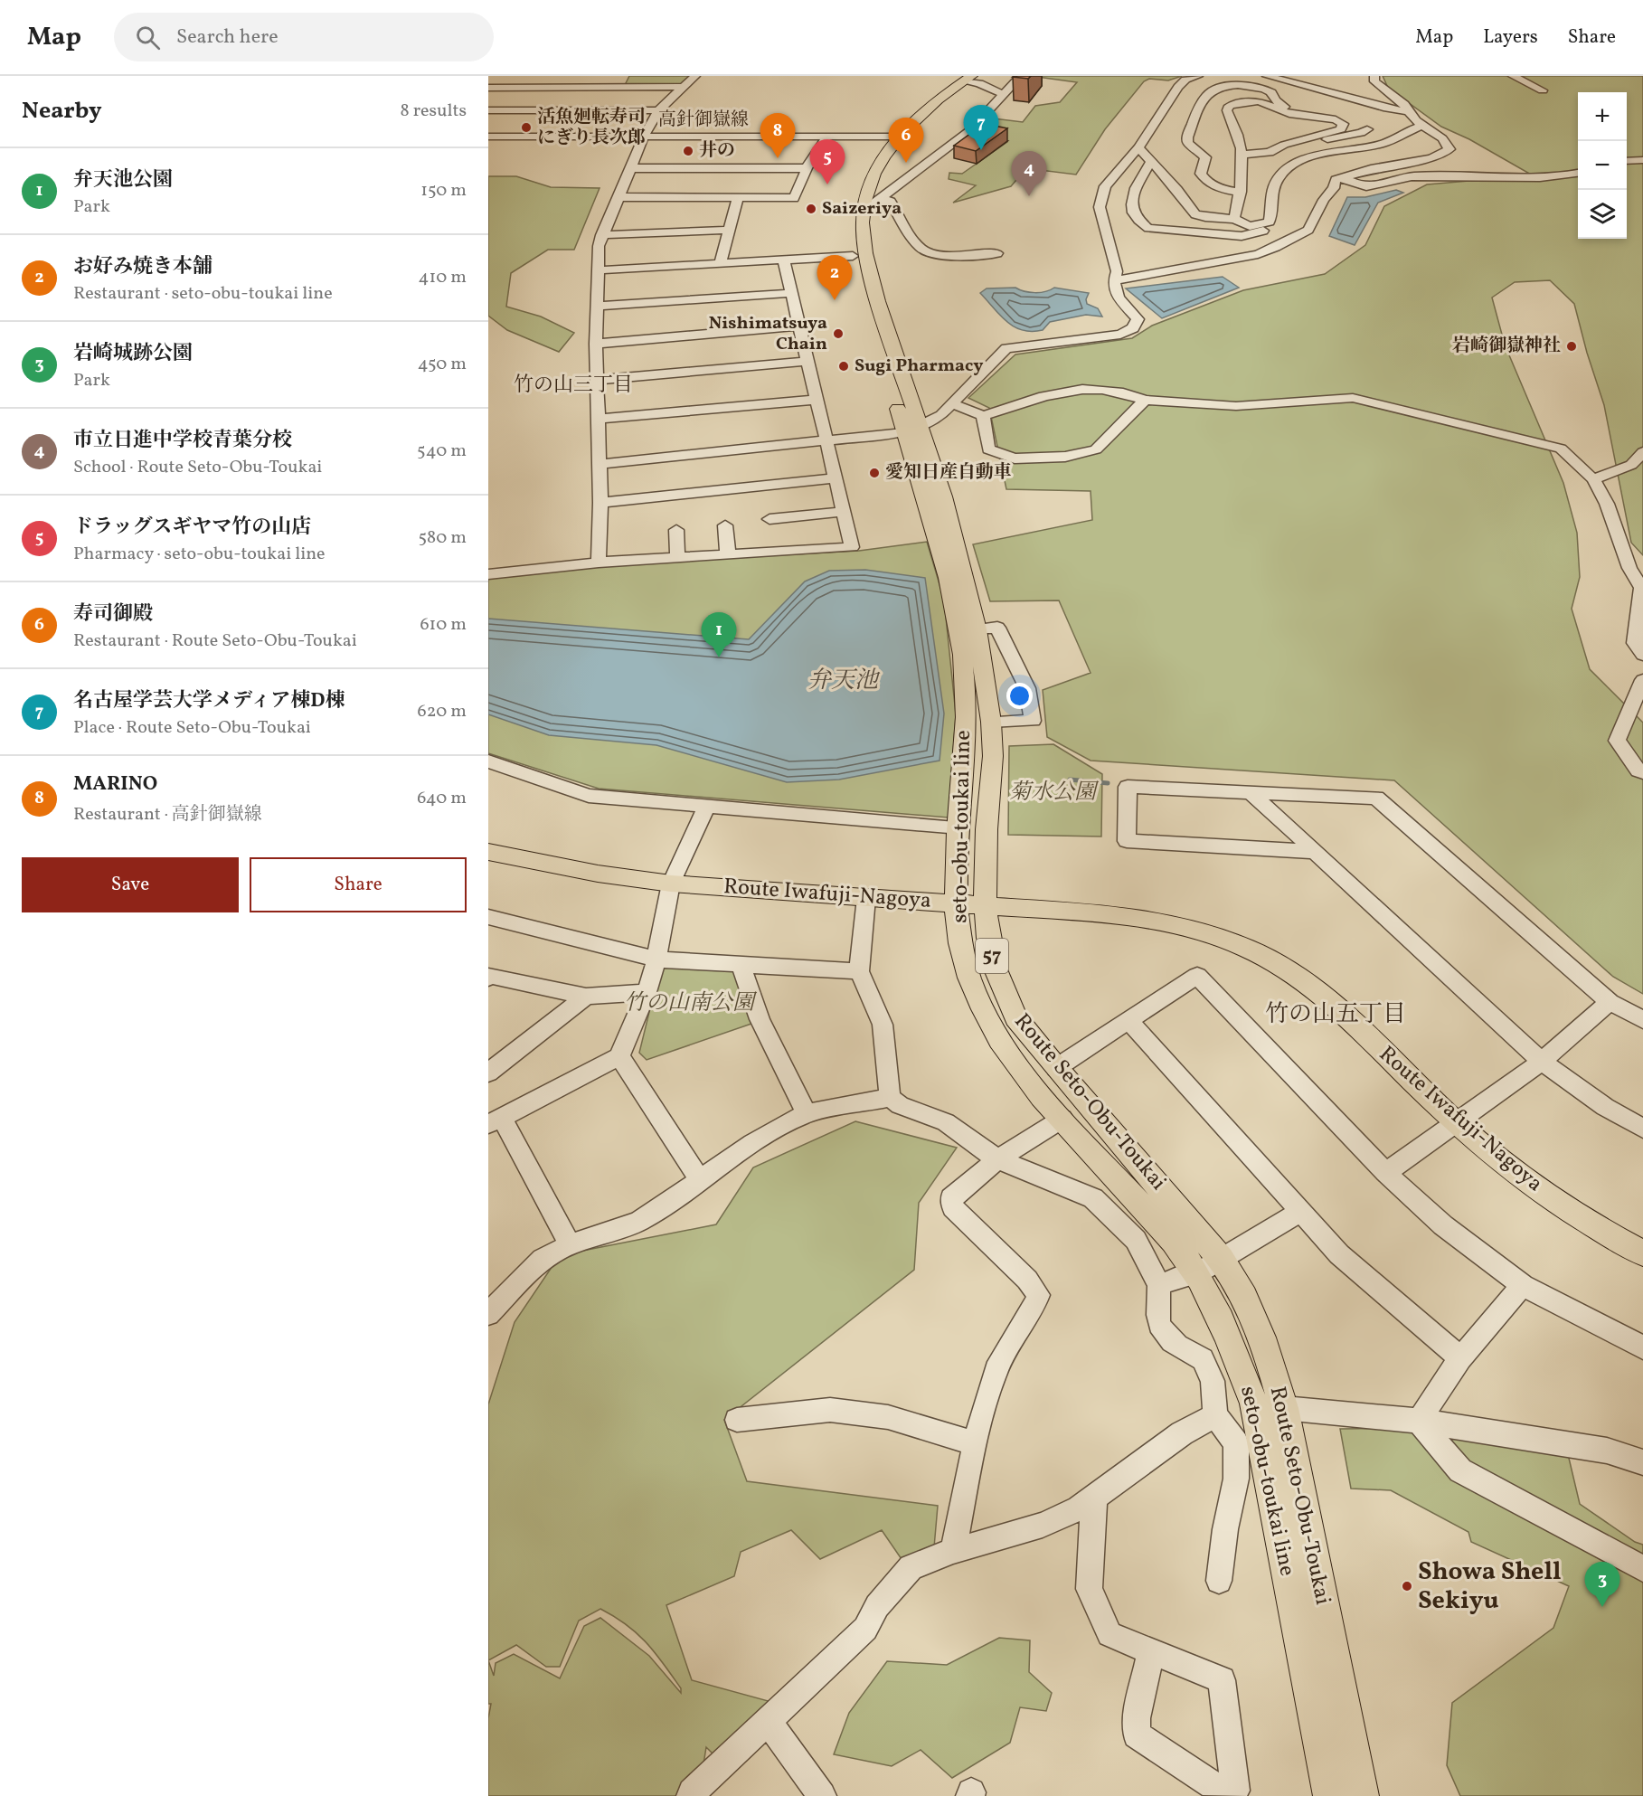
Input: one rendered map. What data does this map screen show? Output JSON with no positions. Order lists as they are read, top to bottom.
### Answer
{
  "streets": {
    "main road": [
      "seto-obu-toukai line",
      "Route Iwafuji-Nagoya",
      "57",
      "Route Seto-Obu-Toukai"
    ],
    "street": ["高針御嶽線"]
  },
  "crossings": [
    ["高針御嶽線", "seto-obu-toukai line"],
    ["高針御嶽線", "Route Seto-Obu-Toukai"],
    ["seto-obu-toukai line", "Route Iwafuji-Nagoya"],
    ["seto-obu-toukai line", "Route Seto-Obu-Toukai"],
    ["Route Iwafuji-Nagoya", "Route Seto-Obu-Toukai"]
  ],
  "districts": ["竹の山三丁目", "竹の山五丁目"],
  "water": ["弁天池"],
  "parks": ["菊水公園", "竹の山南公園"],
  "places": [
    "活魚廻転寿司 にぎり長次郎",
    "井の",
    "Saizeriya",
    "Nishimatsuya Chain",
    "岩崎御嶽神社",
    "Sugi Pharmacy",
    "愛知日産自動車",
    "Showa Shell Sekiyu"
  ],
  "page": {
    "header": "Map",
    "search": "Search here",
    "nav": ["Map", "Layers", "Share"],
    "heading": ["Nearby", "8 results"],
    "map_buttons": ["+", "−"],
    "pins": [
      "7",
      "8",
      "6",
      "5",
      "4",
      "2",
      "1",
      "3"
    ],
    "list": [
      {
        "mark": "1",
        "name": "弁天池公園",
        "note": "Park",
        "value": "150 m"
      },
      {
        "mark": "2",
        "name": "お好み焼き本舗",
        "note": "Restaurant · seto-obu-toukai line",
        "value": "410 m"
      },
      {
        "mark": "3",
        "name": "岩崎城跡公園",
        "note": "Park",
        "value": "450 m"
      },
      {
        "mark": "4",
        "name": "市立日進中学校青葉分校",
        "note": "School · Route Seto-Obu-Toukai",
        "value": "540 m"
      },
      {
        "mark": "5",
        "name": "ドラッグスギヤマ竹の山店",
        "note": "Pharmacy · seto-obu-toukai line",
        "value": "580 m"
      },
      {
        "mark": "6",
        "name": "寿司御殿",
        "note": "Restaurant · Route Seto-Obu-Toukai",
        "value": "610 m"
      },
      {
        "mark": "7",
        "name": "名古屋学芸大学メディア棟D棟",
        "note": "Place · Route Seto-Obu-Toukai",
        "value": "620 m"
      },
      {
        "mark": "8",
        "name": "MARINO",
        "note": "Restaurant · 高針御嶽線",
        "value": "640 m"
      }
    ],
    "buttons": ["Save", "Share"]
  }
}
